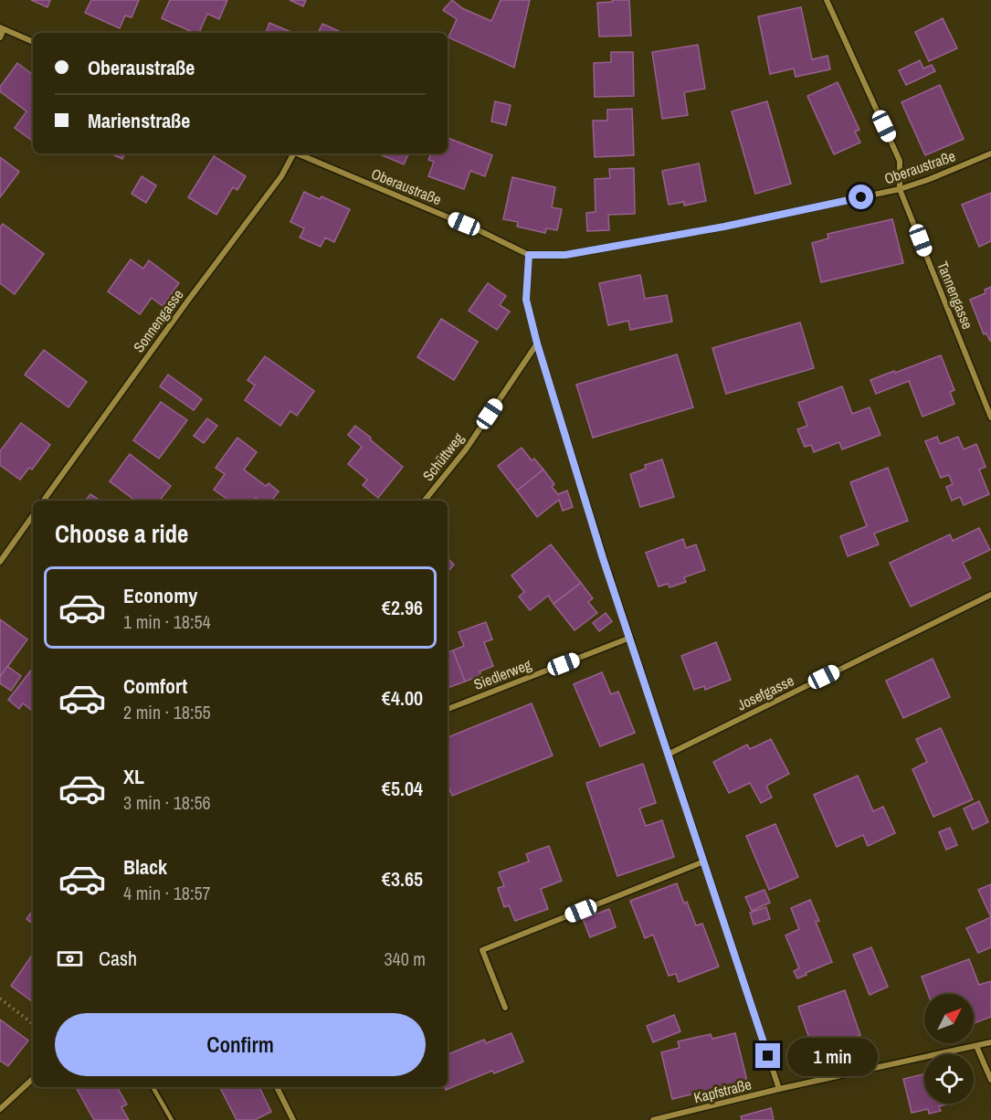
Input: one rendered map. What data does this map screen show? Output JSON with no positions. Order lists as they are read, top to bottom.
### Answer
{
  "streets": {
    "street": [
      "Oberaustraße",
      "Tannengasse",
      "Sonnengasse",
      "Schüttweg",
      "Siedlerweg",
      "Josefgasse",
      "Kapfstraße"
    ]
  },
  "crossings": [
    ["Oberaustraße", "Tannengasse"]
  ],
  "north": "top right",
  "page": {
    "banner": ["Oberaustraße", "Marienstraße"],
    "heading": "Choose a ride",
    "list": [
      {
        "name": "Economy",
        "note": "1 min · 18:54",
        "value": "€2.96"
      },
      {
        "name": "Comfort",
        "note": "2 min · 18:55",
        "value": "€4.00"
      },
      {
        "name": "XL",
        "note": "3 min · 18:56",
        "value": "€5.04"
      },
      {
        "name": "Black",
        "note": "4 min · 18:57",
        "value": "€3.65"
      }
    ],
    "pay": ["Cash", "340 m"],
    "buttons": "Confirm",
    "bubble": "1 min"
  }
}
